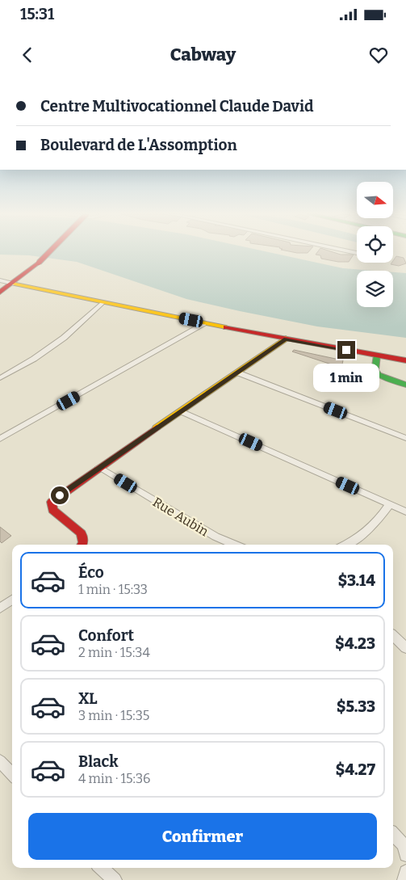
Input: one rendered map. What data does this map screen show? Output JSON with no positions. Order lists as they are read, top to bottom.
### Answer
{
  "streets": {
    "street": ["Rue Aubin"]
  },
  "north": "right",
  "page": {
    "status": "15:31",
    "header": "Cabway",
    "banner": ["Centre Multivocationnel Claude David", "Boulevard de L'Assomption"],
    "bubble": "1 min",
    "list": [
      {
        "name": "Éco",
        "note": "1 min · 15:33",
        "value": "$3.14"
      },
      {
        "name": "Confort",
        "note": "2 min · 15:34",
        "value": "$4.23"
      },
      {
        "name": "XL",
        "note": "3 min · 15:35",
        "value": "$5.33"
      },
      {
        "name": "Black",
        "note": "4 min · 15:36",
        "value": "$4.27"
      }
    ],
    "buttons": "Confirmer"
  }
}
